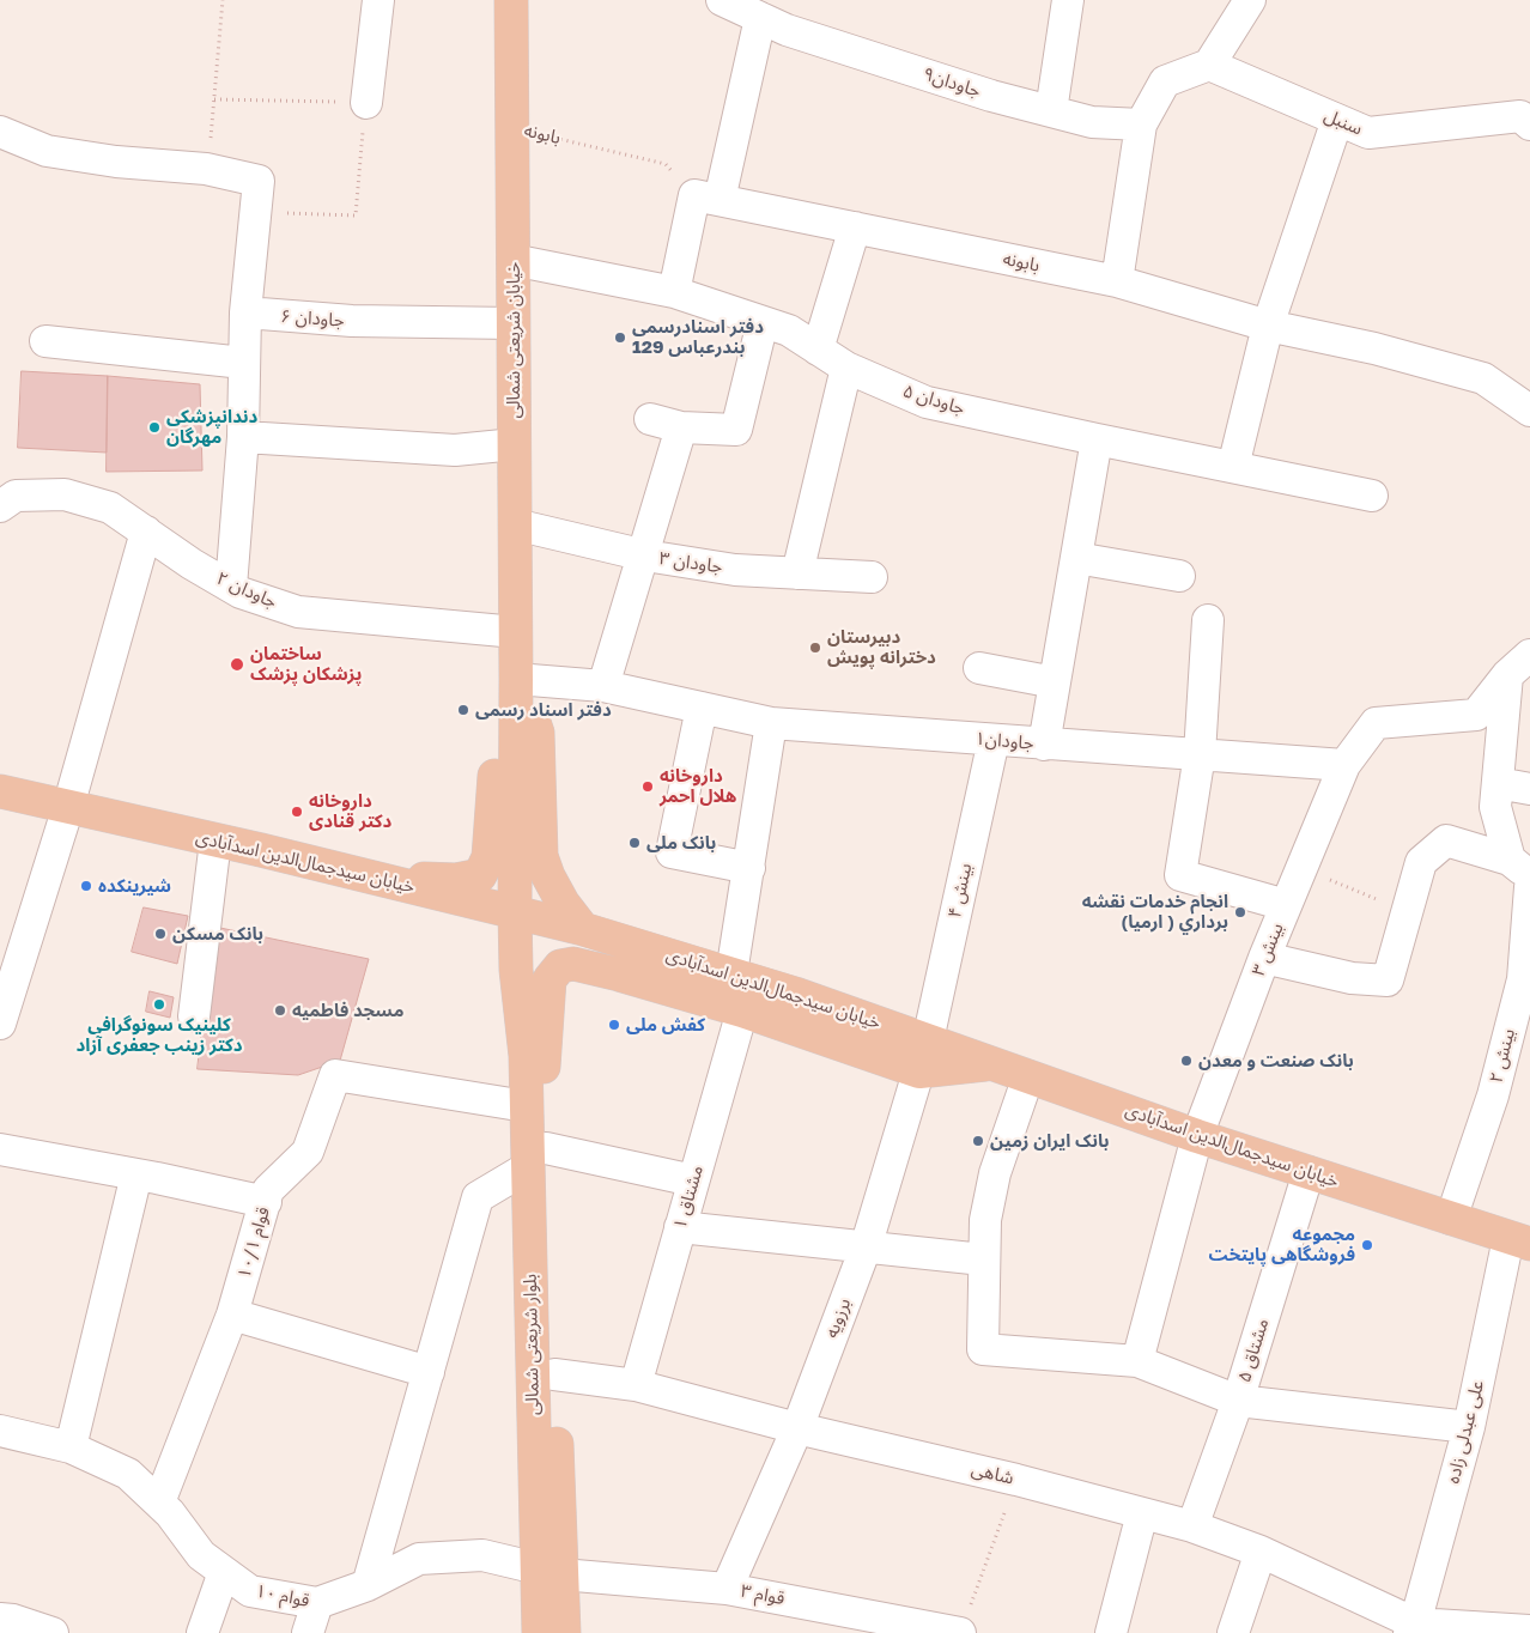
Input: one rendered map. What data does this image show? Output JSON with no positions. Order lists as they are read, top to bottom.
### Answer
{
  "streets": {
    "main road": ["خیابان شریعتی شمالی", "خیابان سیدجمال‌الدین اسدآبادی", "بلوار شریعتی شمالی"],
    "street": [
      "جاودان۹",
      "سنبل",
      "بابونه",
      "جاودان ۶",
      "جاودان ۵",
      "جاودان ۳",
      "جاودان ۲",
      "جاودان۱",
      "بینش ۴",
      "بینش ۳",
      "بینش ۲",
      "مشتاق ۱",
      "قوام ۱۰/۱",
      "برزویه",
      "مشتاق ۵",
      "علی عبدلی زاده",
      "شاهی",
      "قوام ۳",
      "قوام ۱۰"
    ]
  },
  "crossings": [
    ["بابونه", "خیابان شریعتی شمالی"],
    ["جاودان ۶", "خیابان شریعتی شمالی"],
    ["خیابان شریعتی شمالی", "جاودان ۵"],
    ["خیابان شریعتی شمالی", "جاودان ۳"],
    ["خیابان شریعتی شمالی", "جاودان ۲"],
    ["خیابان شریعتی شمالی", "جاودان۱"],
    ["خیابان شریعتی شمالی", "خیابان سیدجمال‌الدین اسدآبادی"],
    ["خیابان شریعتی شمالی", "بلوار شریعتی شمالی"],
    ["جاودان۱", "بینش ۴"],
    ["جاودان۱", "بینش ۳"],
    ["خیابان سیدجمال‌الدین اسدآبادی", "بینش ۴"],
    ["خیابان سیدجمال‌الدین اسدآبادی", "بینش ۳"],
    ["خیابان سیدجمال‌الدین اسدآبادی", "بینش ۲"],
    ["خیابان سیدجمال‌الدین اسدآبادی", "برزویه"],
    ["خیابان سیدجمال‌الدین اسدآبادی", "مشتاق ۵"],
    ["خیابان سیدجمال‌الدین اسدآبادی", "علی عبدلی زاده"],
    ["بینش ۴", "برزویه"],
    ["مشتاق ۱", "شاهی"],
    ["قوام ۱۰/۱", "بلوار شریعتی شمالی"],
    ["قوام ۱۰/۱", "قوام ۱۰"],
    ["برزویه", "شاهی"],
    ["برزویه", "قوام ۳"],
    ["بلوار شریعتی شمالی", "شاهی"],
    ["بلوار شریعتی شمالی", "قوام ۳"],
    ["بلوار شریعتی شمالی", "قوام ۱۰"],
    ["مشتاق ۵", "شاهی"],
    ["علی عبدلی زاده", "شاهی"],
    ["قوام ۳", "قوام ۱۰"]
  ],
  "places": [
    "دفتر اسنادرسمی 129 بندرعباس",
    "دندانپزشکی مهرگان",
    "دبیرستان دخترانه پویش",
    "ساختمان پزشکان پزشک",
    "دفتر اسناد رسمی",
    "داروخانه هلال احمر",
    "داروخانه دکتر قنادی",
    "بانک ملی",
    "شیرینکده",
    "انجام خدمات نقشه برداري ( ارميا)",
    "بانک مسکن",
    "کلینیک سونوگرافی دکتر زینب جعفری آزاد",
    "مسجد فاطمیه",
    "کفش ملی",
    "بانک صنعت و معدن",
    "بانک ایران زمین",
    "مجموعه فروشگاهی پایتخت"
  ]
}
